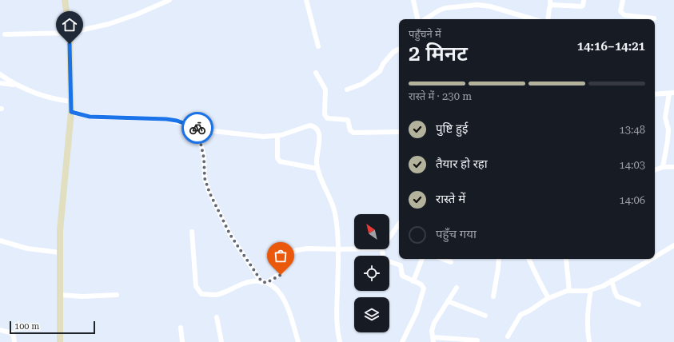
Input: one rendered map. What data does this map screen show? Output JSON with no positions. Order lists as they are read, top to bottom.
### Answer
{
  "scale_bar": "100 m",
  "north": "top left",
  "page": {
    "heading": ["2 मिनट", "पहुँचने में", "14:16–14:21"],
    "bar": "रास्ते में · 230 m",
    "list": [
      ["पुष्टि हुई", "13:48"],
      ["तैयार हो रहा", "14:03"],
      ["रास्ते में", "14:06"],
      "पहुँच गया"
    ],
    "scale": "100 m"
  }
}
